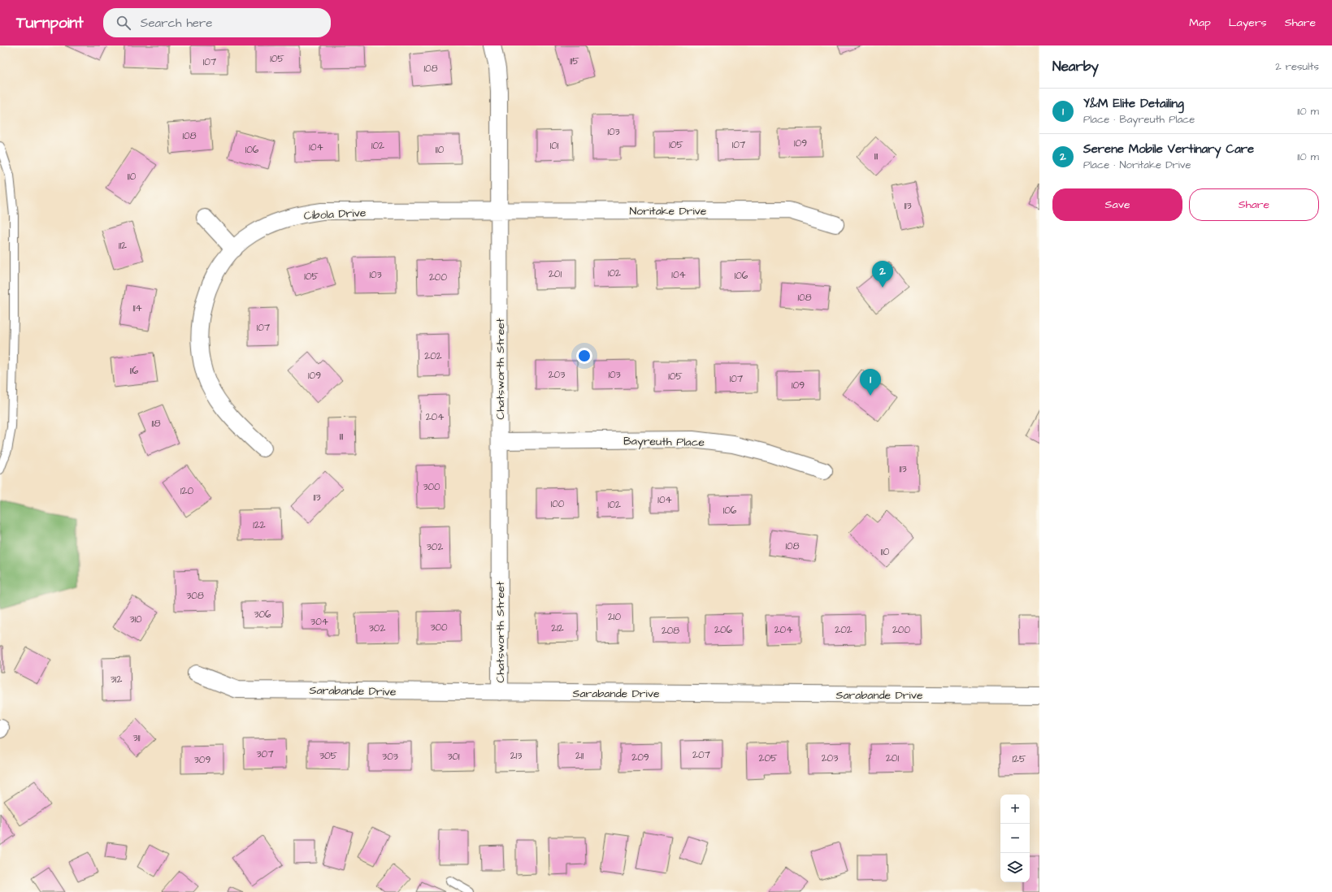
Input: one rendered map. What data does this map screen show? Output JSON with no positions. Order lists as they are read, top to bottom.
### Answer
{
  "streets": {
    "street": [
      "Noritake Drive",
      "Cibola Drive",
      "Chatsworth Street",
      "Bayreuth Place",
      "Sarabande Drive"
    ]
  },
  "crossings": [
    ["Noritake Drive", "Cibola Drive"],
    ["Noritake Drive", "Chatsworth Street"],
    ["Cibola Drive", "Chatsworth Street"],
    ["Chatsworth Street", "Bayreuth Place"],
    ["Chatsworth Street", "Sarabande Drive"]
  ],
  "house_numbers": [
    "105",
    "115",
    "107",
    "108",
    "103",
    "108",
    "109",
    "105",
    "107",
    "102",
    "101",
    "104",
    "106",
    "110",
    "111",
    "110",
    "113",
    "112",
    "102",
    "201",
    "103",
    "104",
    "106",
    "105",
    "200",
    "108",
    "114",
    "107",
    "202",
    "116",
    "203",
    "103",
    "109",
    "105",
    "107",
    "109",
    "204",
    "118",
    "111",
    "113",
    "300",
    "120",
    "113",
    "104",
    "100",
    "102",
    "106",
    "122",
    "108",
    "302",
    "110",
    "308",
    "306",
    "210",
    "310",
    "304",
    "300",
    "302",
    "212",
    "206",
    "204",
    "202",
    "200",
    "208",
    "312",
    "311",
    "307",
    "207",
    "305",
    "213",
    "211",
    "303",
    "301",
    "209",
    "205",
    "203",
    "201",
    "125",
    "309"
  ],
  "page": {
    "header": "Turnpoint",
    "search": "Search here",
    "nav": ["Map", "Layers", "Share"],
    "heading": ["Nearby", "2 results"],
    "list": [
      {
        "mark": "1",
        "name": "Y&M Elite Detailing",
        "note": "Place · Bayreuth Place",
        "value": "110 m"
      },
      {
        "mark": "2",
        "name": "Serene Mobile Vertinary Care",
        "note": "Place · Noritake Drive",
        "value": "110 m"
      }
    ],
    "buttons": ["Save", "Share"],
    "pins": ["2", "1"],
    "map_buttons": ["+", "−"]
  }
}
